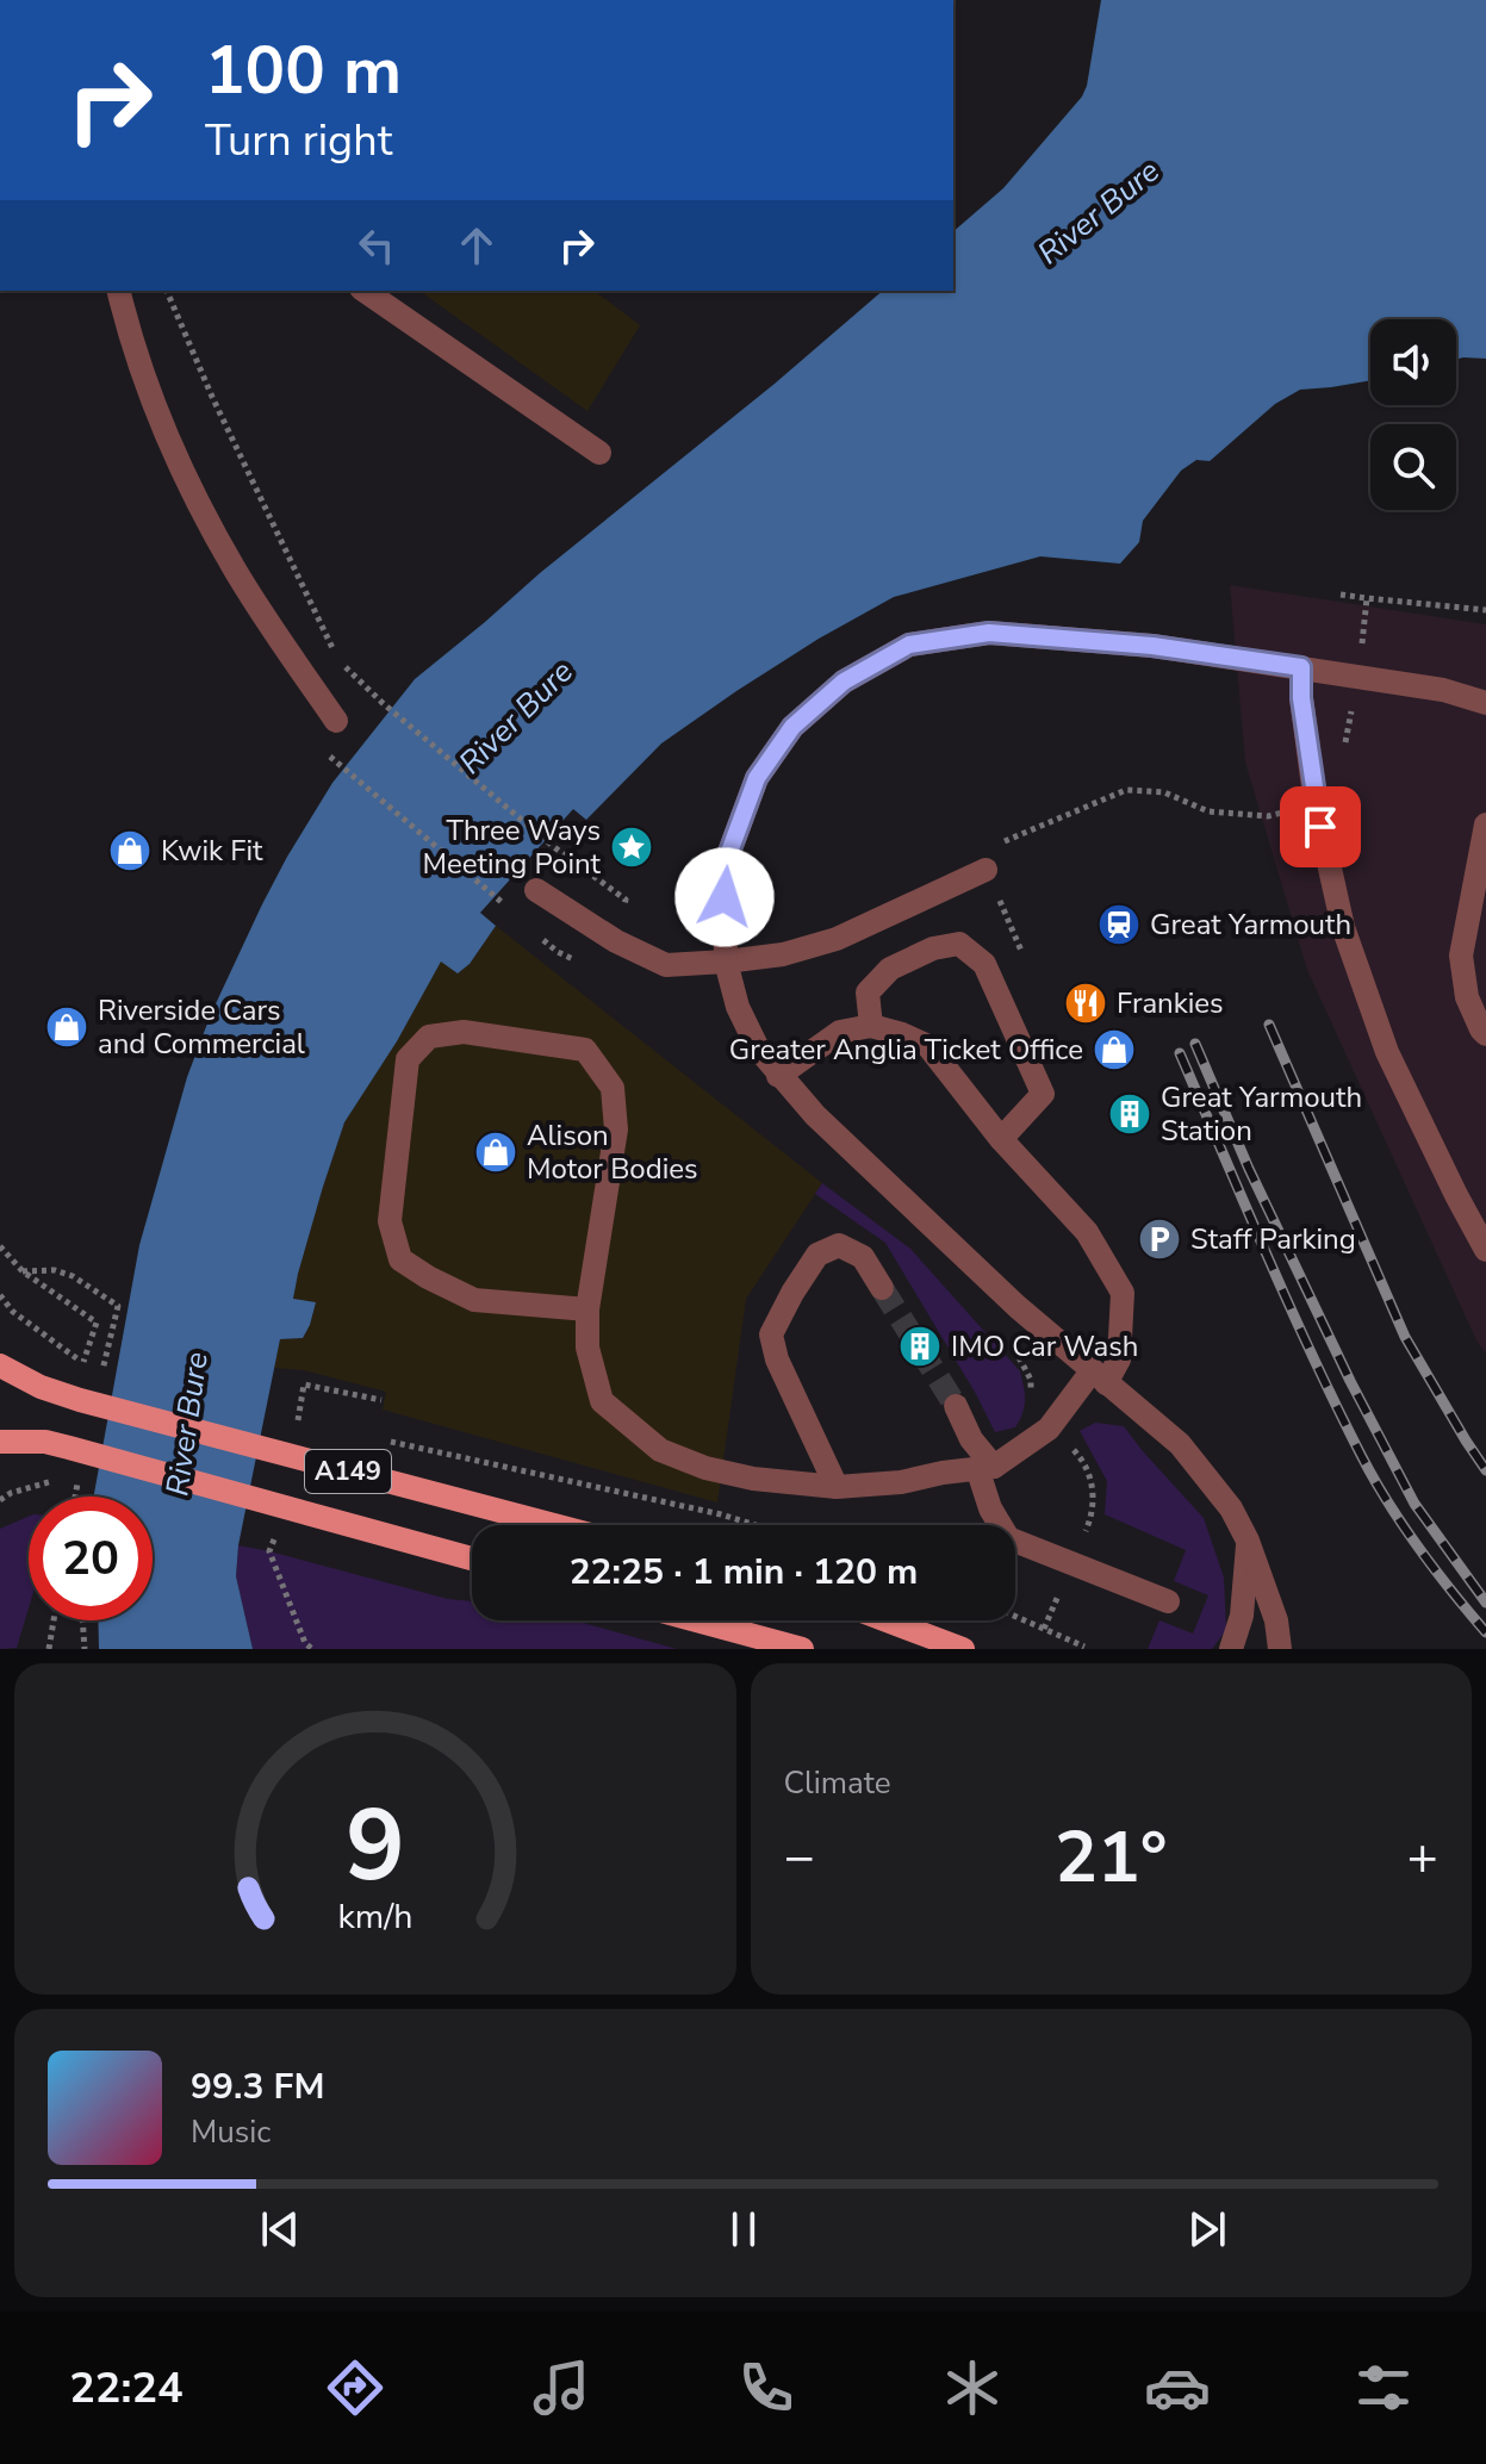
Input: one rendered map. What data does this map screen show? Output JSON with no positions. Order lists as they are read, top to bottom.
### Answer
{
  "streets": {
    "main road": ["A149"]
  },
  "water": ["River Bure"],
  "places": {
    "place": ["Three Ways Meeting Point"],
    "shop": [
      "Kwik Fit",
      "Riverside Cars and Commercial",
      "Greater Anglia Ticket Office",
      "Alison Motor Bodies"
    ],
    "station": ["Great Yarmouth"],
    "restaurant": ["Frankies"],
    "building": ["Great Yarmouth Station", "IMO Car Wash"],
    "parking": ["Staff Parking"]
  },
  "page": {
    "turn": ["100 m", "Turn right"],
    "limit": "20",
    "trip": "22:25 · 1 min · 120 m",
    "tile": "Climate",
    "heat": ["−", "21°", "+"],
    "song": ["99.3 FM", "Music"],
    "tabs": "22:24",
    "gauge": ["9", "km/h"]
  }
}
